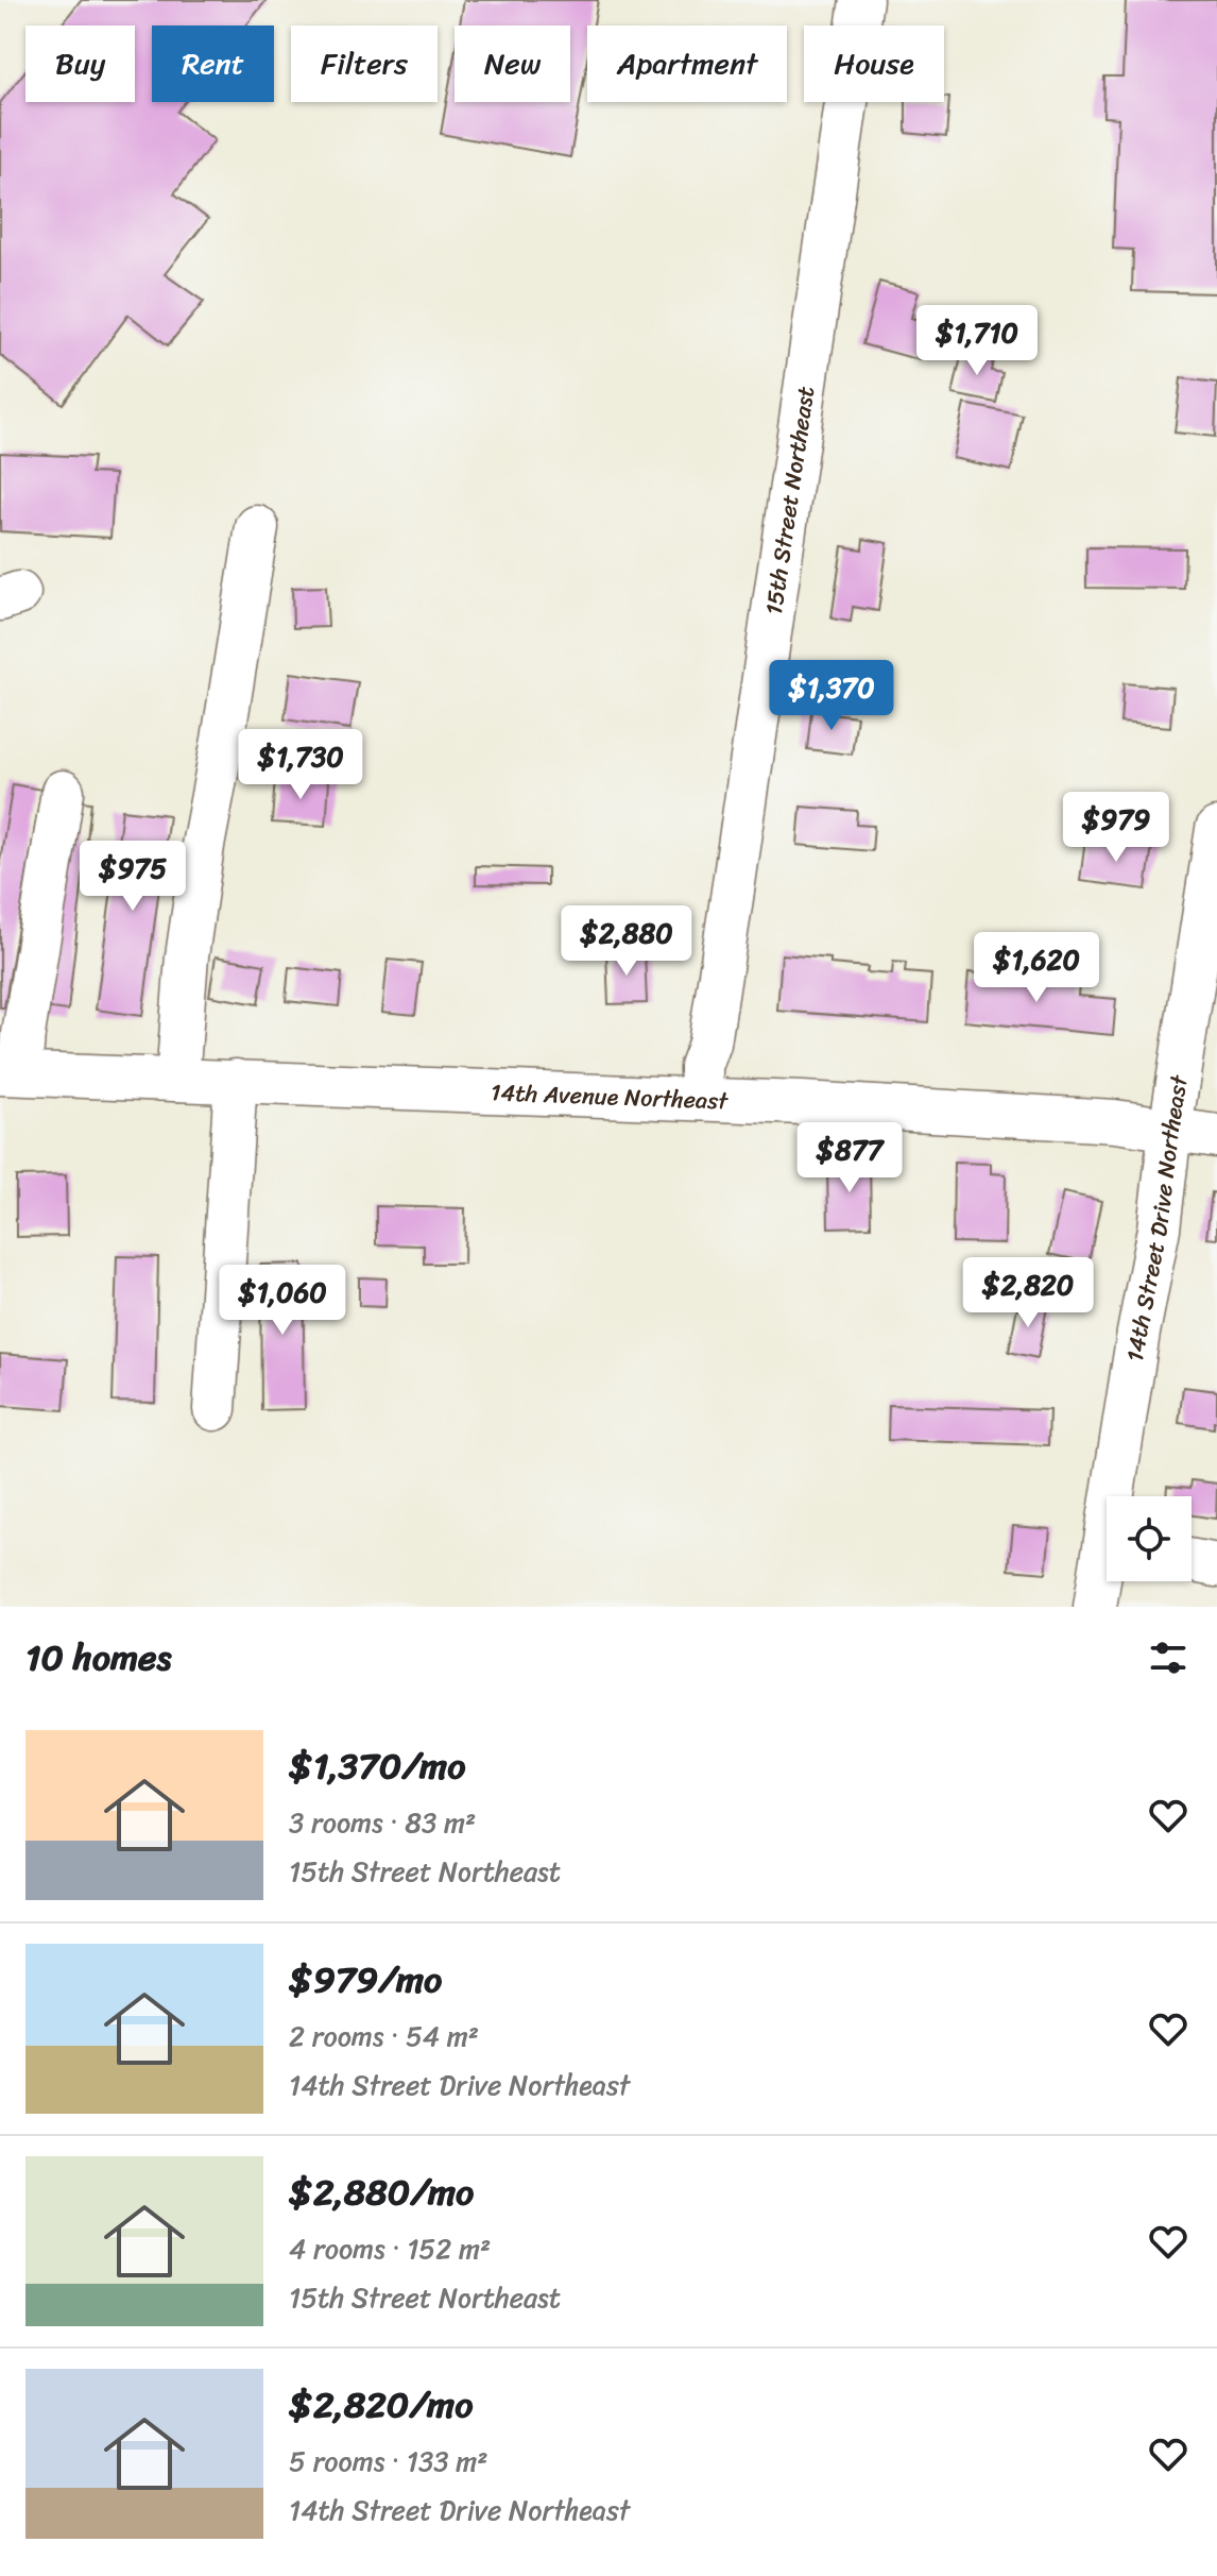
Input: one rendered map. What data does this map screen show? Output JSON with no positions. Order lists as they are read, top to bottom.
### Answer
{
  "streets": {
    "street": ["15th Street Northeast", "14th Avenue Northeast", "14th Street Drive Northeast"]
  },
  "crossings": [
    ["15th Street Northeast", "14th Avenue Northeast"],
    ["14th Avenue Northeast", "14th Street Drive Northeast"]
  ],
  "page": {
    "chip": [
      "Buy",
      "Rent",
      "Filters",
      "New",
      "Apartment",
      "House"
    ],
    "price": [
      "$1,710",
      "$1,370",
      "$1,730",
      "$979",
      "$975",
      "$2,880",
      "$1,620",
      "$877",
      "$2,820",
      "$1,060"
    ],
    "heading": "10 homes",
    "list": [
      {
        "name": "$1,370/mo",
        "note": "3 rooms · 83 m² · 15th Street Northeast"
      },
      {
        "name": "$979/mo",
        "note": "2 rooms · 54 m² · 14th Street Drive Northeast"
      },
      {
        "name": "$2,880/mo",
        "note": "4 rooms · 152 m² · 15th Street Northeast"
      },
      {
        "name": "$2,820/mo",
        "note": "5 rooms · 133 m² · 14th Street Drive Northeast"
      }
    ]
  }
}
